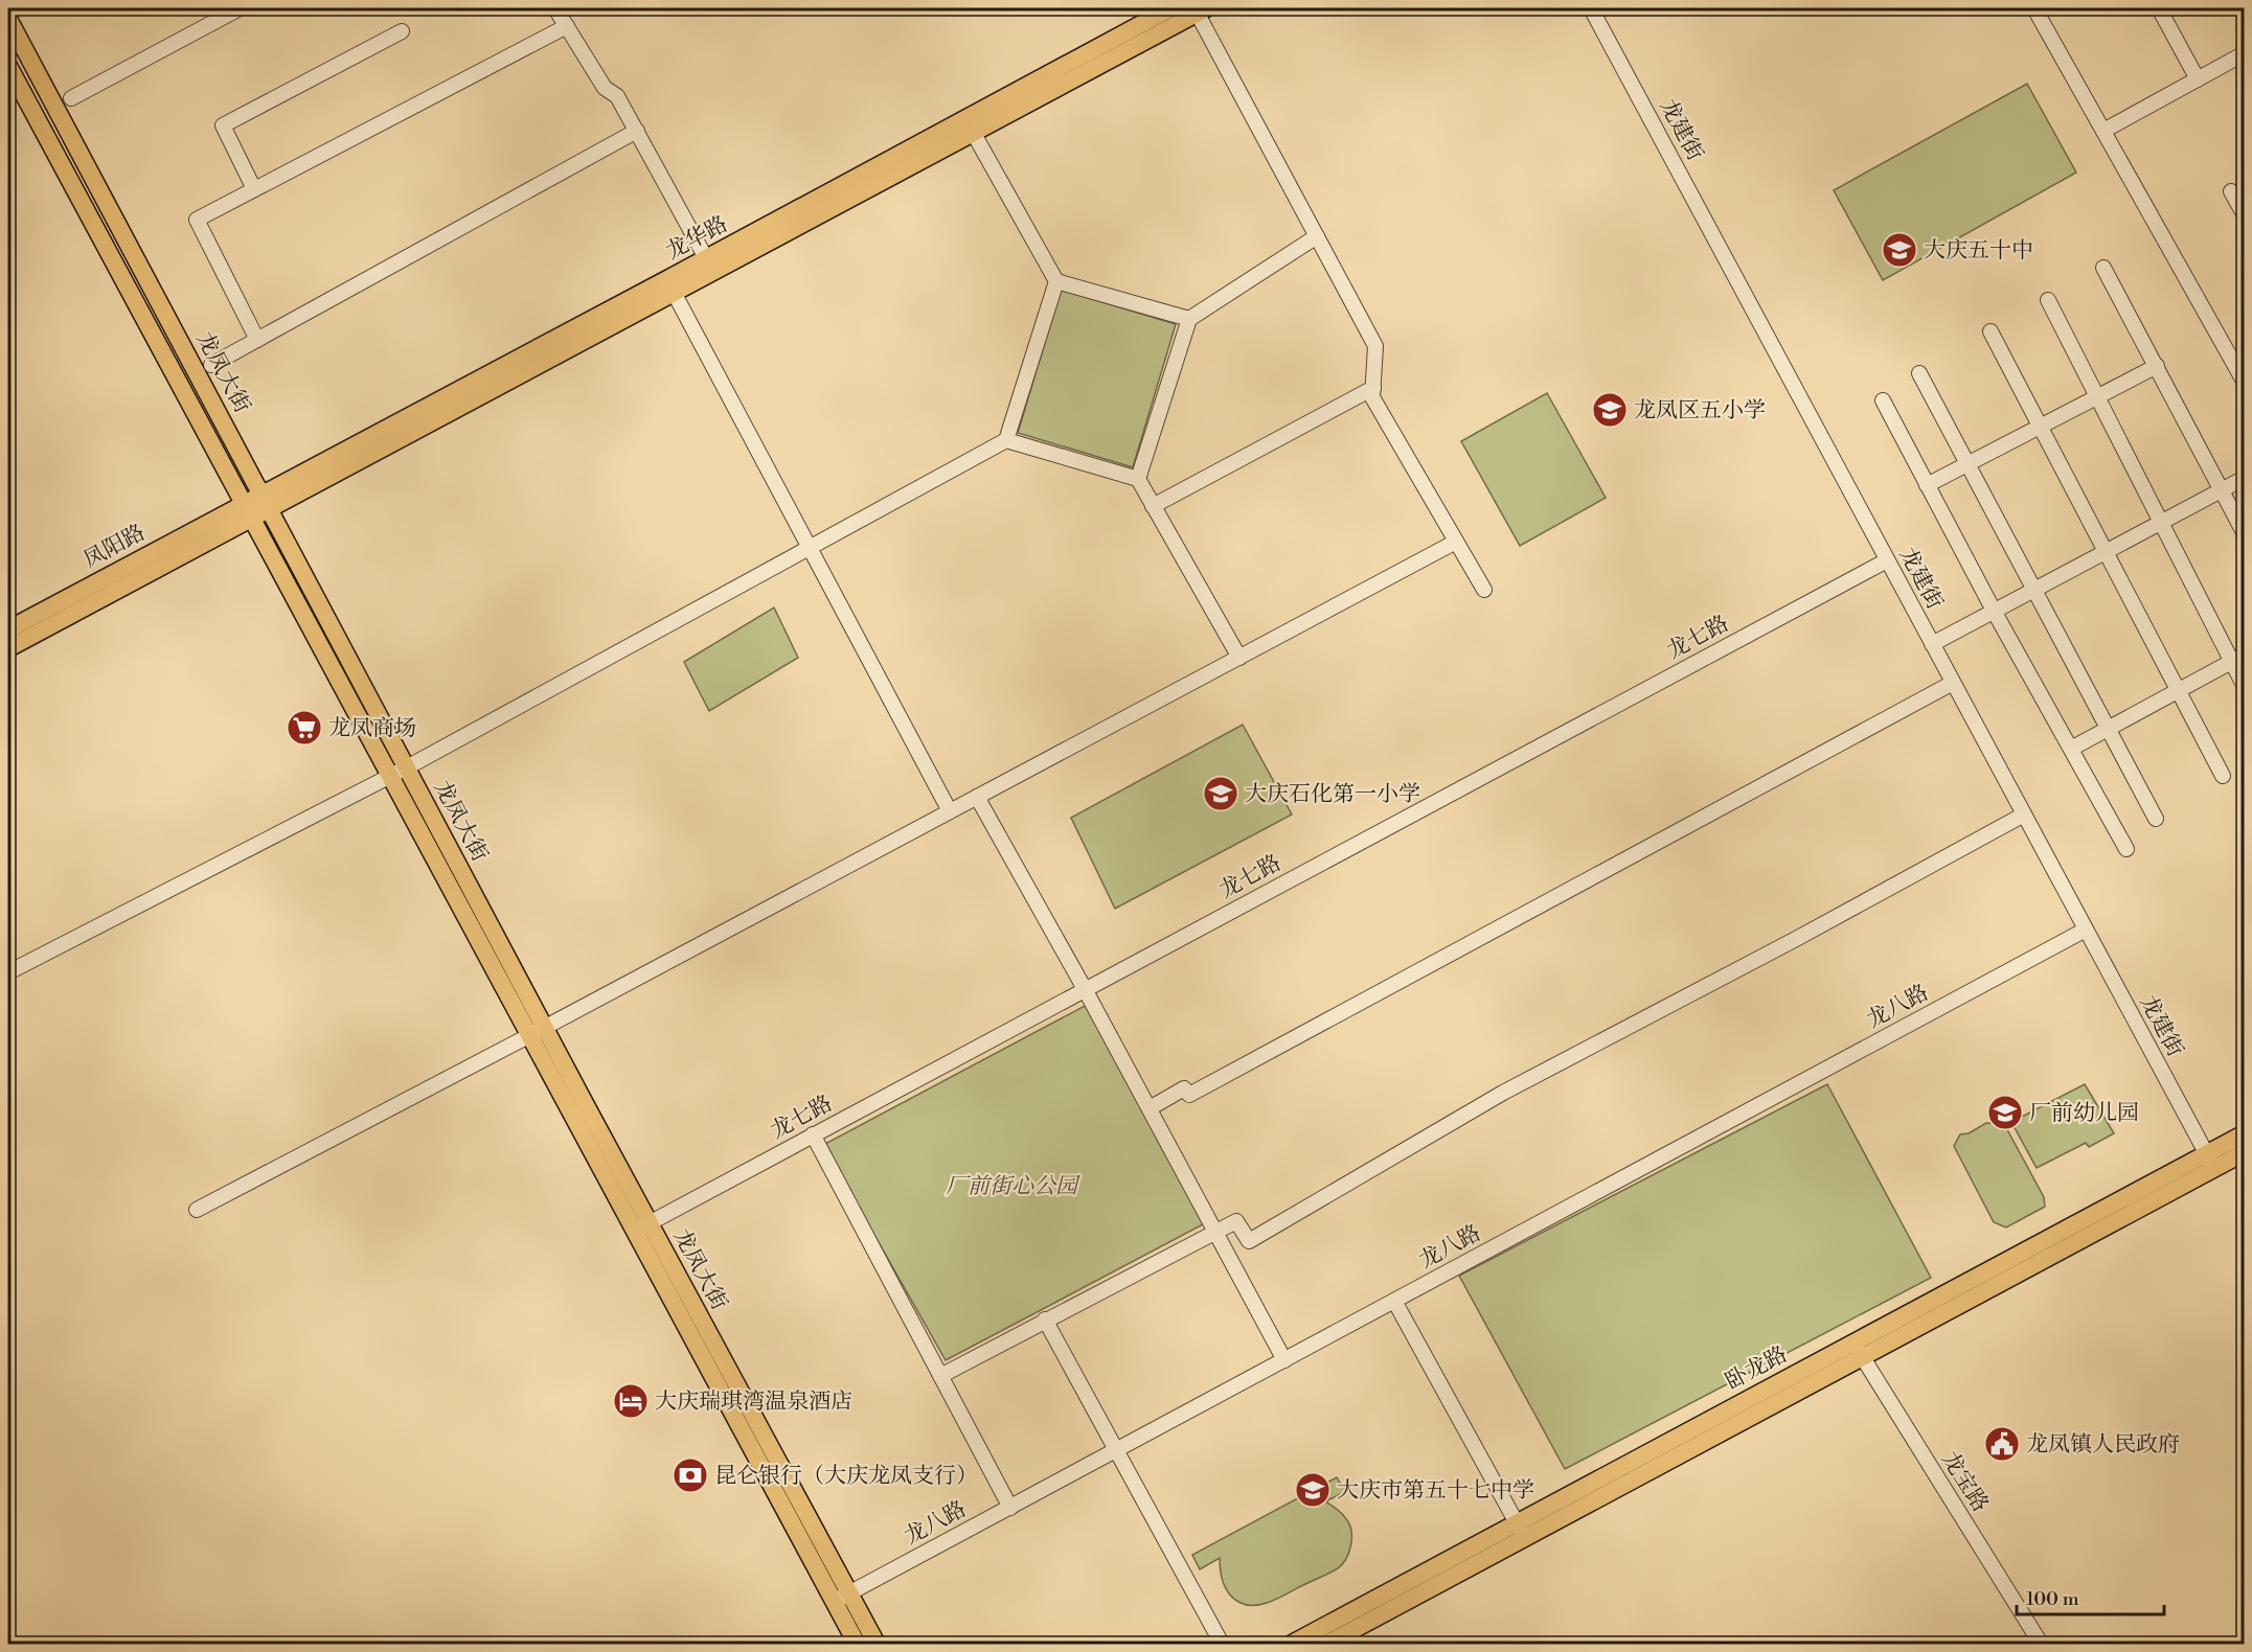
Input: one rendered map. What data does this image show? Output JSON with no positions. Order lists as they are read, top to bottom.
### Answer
{
  "streets": {
    "main road": [
      "龙华路",
      "龙凤大街",
      "凤阳路",
      "卧龙路"
    ],
    "street": [
      "龙建街",
      "龙七路",
      "龙八路",
      "龙宝路"
    ]
  },
  "crossings": [
    ["龙建街", "龙七路"],
    ["龙建街", "龙八路"],
    ["龙建街", "卧龙路"],
    ["龙凤大街", "凤阳路"],
    ["龙凤大街", "龙七路"],
    ["龙凤大街", "龙八路"],
    ["卧龙路", "龙宝路"]
  ],
  "parks": ["厂前街心公园"],
  "places": {
    "school or university": [
      "大庆五十中",
      "龙凤区五小学",
      "大庆石化第一小学",
      "厂前幼儿园",
      "大庆市第五十七中学"
    ],
    "supermarket": ["龙凤商场"],
    "hotel": ["大庆瑞琪湾温泉酒店"],
    "public building": ["龙凤镇人民政府"],
    "bank": ["昆仑银行（大庆龙凤支行）"]
  },
  "scale_bar": "100 m"
}
